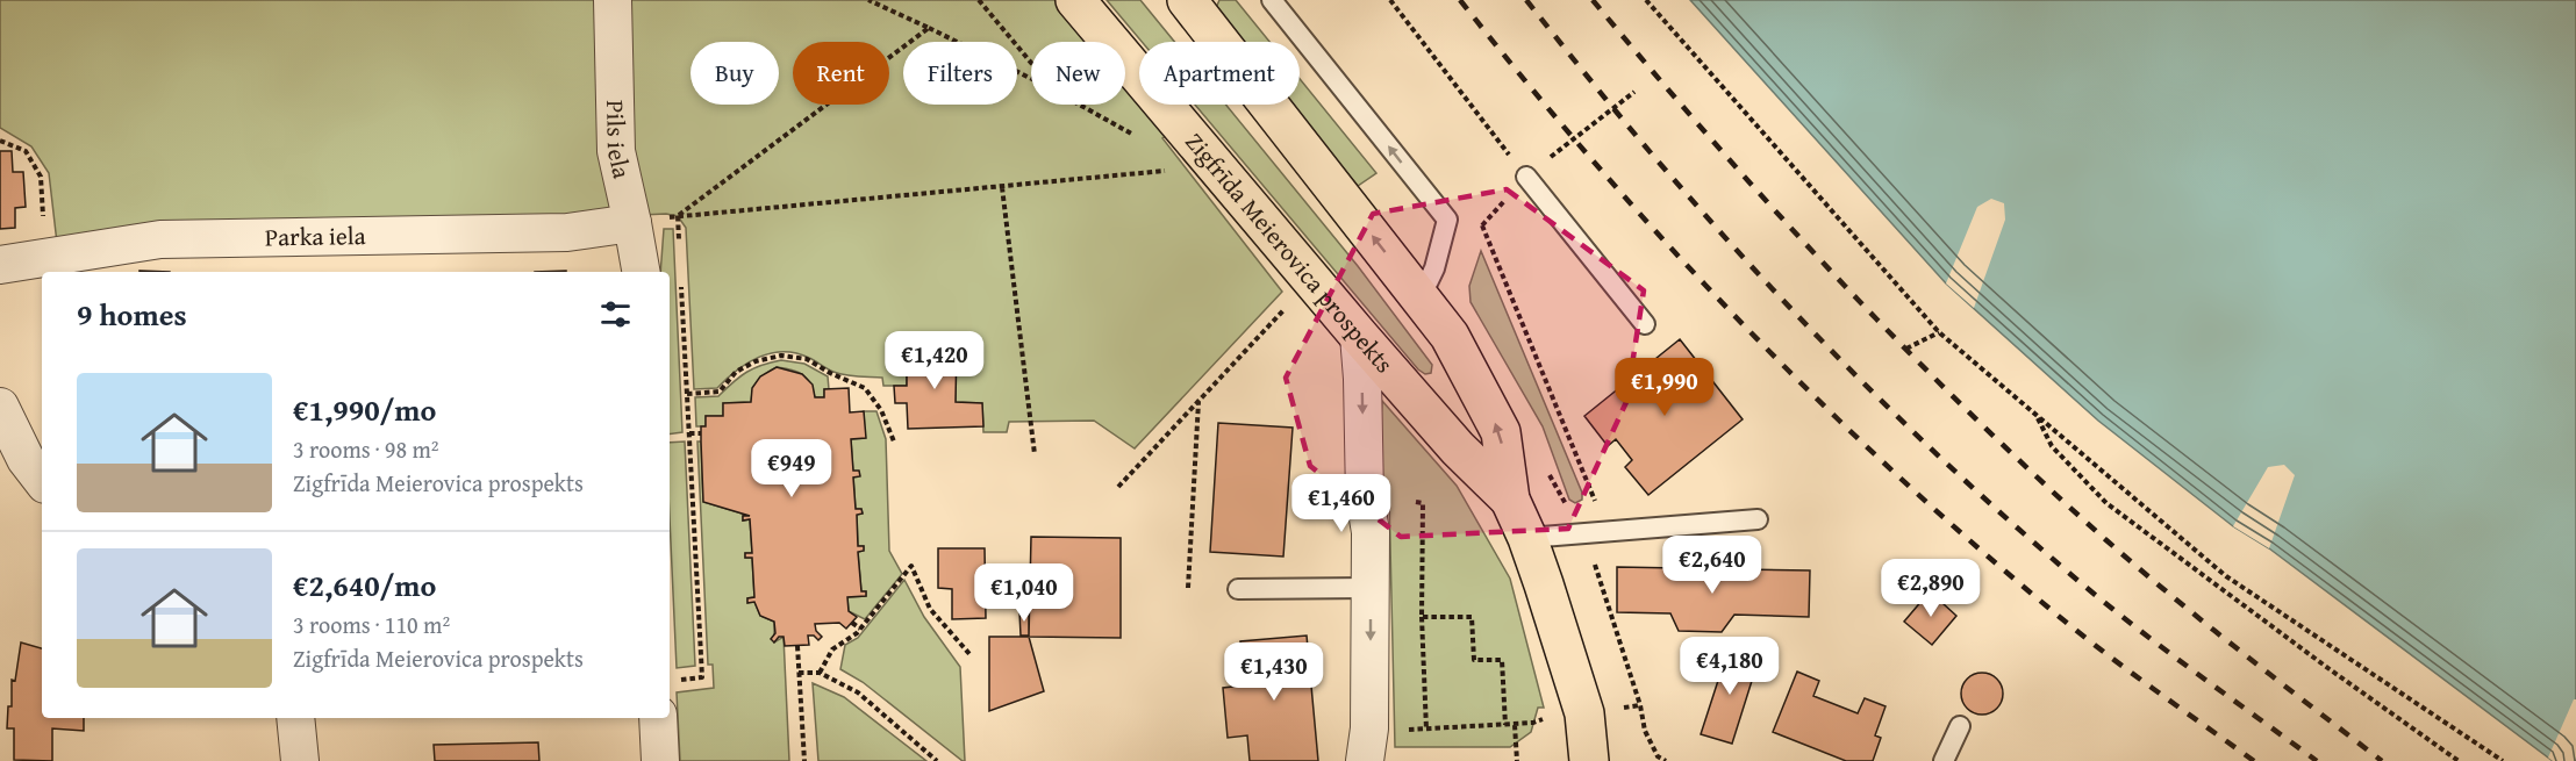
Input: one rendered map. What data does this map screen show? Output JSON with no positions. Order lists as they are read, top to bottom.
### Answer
{
  "streets": {
    "main road": ["Zigfrīda Meierovica prospekts"],
    "street": ["Pils iela", "Parka iela"]
  },
  "crossings": [
    ["Pils iela", "Parka iela"]
  ],
  "page": {
    "chip": [
      "Buy",
      "Rent",
      "Filters",
      "New",
      "Apartment"
    ],
    "heading": "9 homes",
    "price": [
      "€1,420",
      "€1,990",
      "€949",
      "€1,460",
      "€2,640",
      "€2,890",
      "€1,040",
      "€4,180",
      "€1,430"
    ],
    "list": [
      {
        "name": "€1,990/mo",
        "note": "3 rooms · 98 m² · Zigfrīda Meierovica prospekts"
      },
      {
        "name": "€2,640/mo",
        "note": "3 rooms · 110 m² · Zigfrīda Meierovica prospekts"
      }
    ]
  }
}
